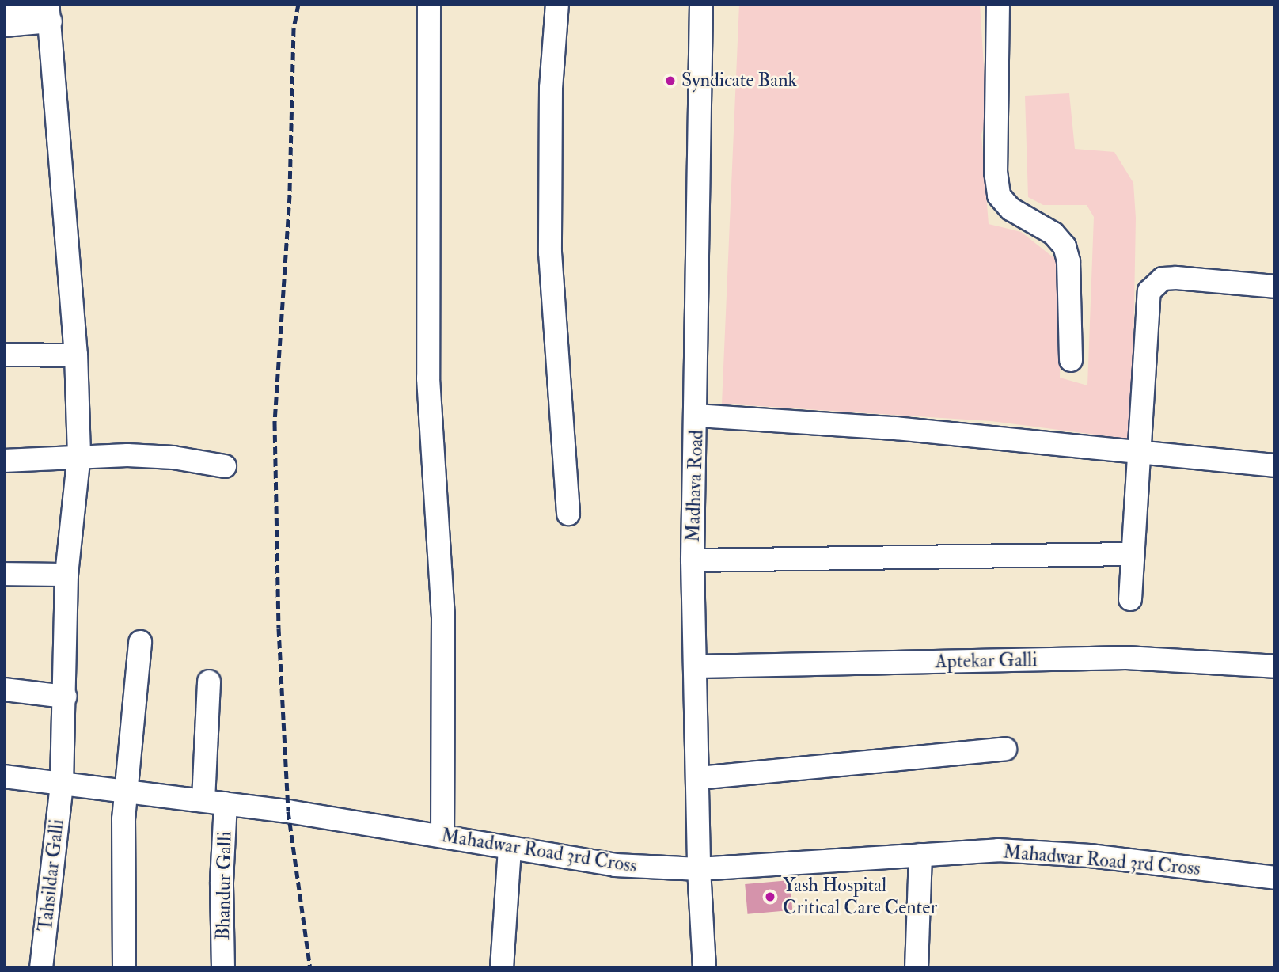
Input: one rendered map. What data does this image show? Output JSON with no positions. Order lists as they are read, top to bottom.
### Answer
{
  "streets": {
    "street": [
      "Madhava Road",
      "Aptekar Galli",
      "Mahadwar Road 3rd Cross",
      "Tahsildar Galli",
      "Bhandur Galli"
    ]
  },
  "crossings": [
    ["Madhava Road", "Aptekar Galli"],
    ["Madhava Road", "Mahadwar Road 3rd Cross"],
    ["Mahadwar Road 3rd Cross", "Tahsildar Galli"],
    ["Mahadwar Road 3rd Cross", "Bhandur Galli"]
  ],
  "places": ["Syndicate Bank", "Yash Hospital Critical Care Center"]
}
